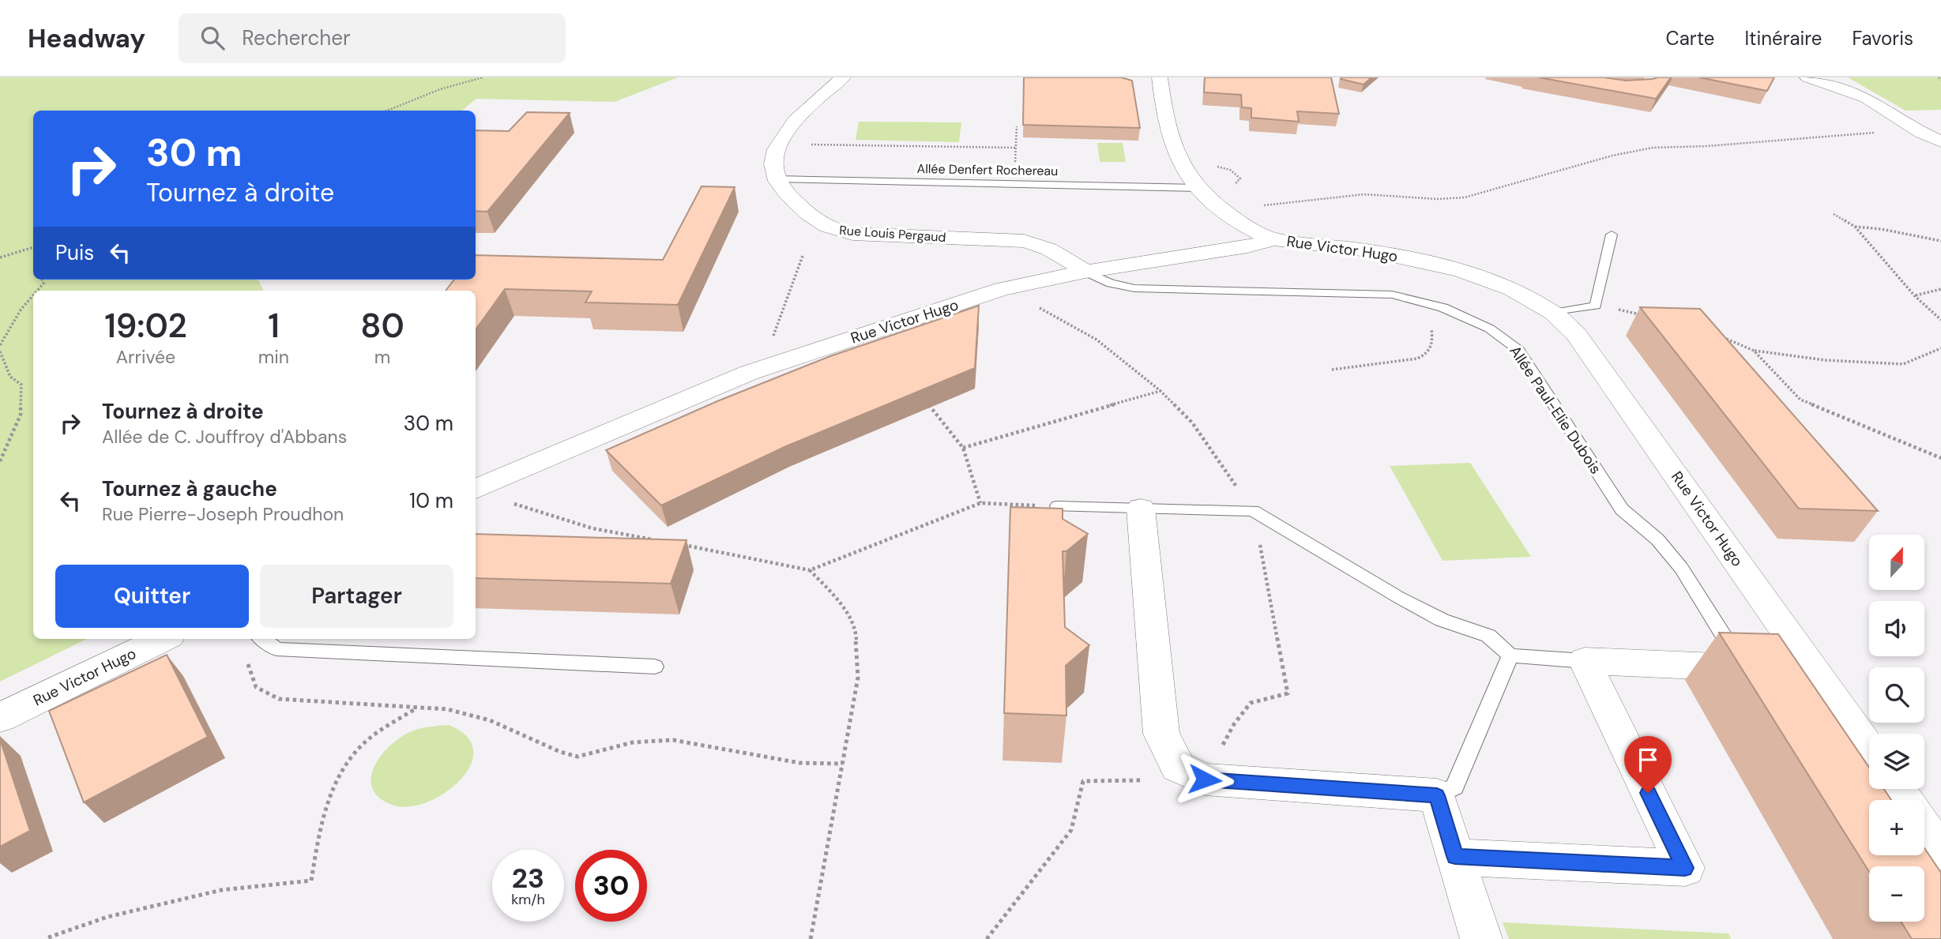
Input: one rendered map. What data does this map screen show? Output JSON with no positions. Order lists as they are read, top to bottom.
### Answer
{
  "streets": {
    "street": ["Rue Louis Pergaud", "Rue Victor Hugo"],
    "lane": ["Allée Denfert Rochereau", "Allée Paul-Elie Dubois"]
  },
  "crossings": [
    ["Allée Denfert Rochereau", "Rue Louis Pergaud"],
    ["Rue Louis Pergaud", "Rue Victor Hugo"],
    ["Rue Louis Pergaud", "Allée Paul-Elie Dubois"],
    ["Rue Victor Hugo", "Allée Paul-Elie Dubois"]
  ],
  "north": "top",
  "page": {
    "header": "Headway",
    "search": "Rechercher",
    "nav": ["Carte", "Itinéraire", "Favoris"],
    "turn": ["30 m", "Tournez à droite"],
    "then": "Puis",
    "eta": [
      "19:02",
      "Arrivée",
      "1",
      "min",
      "80",
      "m"
    ],
    "list": [
      {
        "name": "Tournez à droite",
        "note": "Allée de C. Jouffroy d'Abbans",
        "value": "30 m"
      },
      {
        "name": "Tournez à gauche",
        "note": "Rue Pierre-Joseph Proudhon",
        "value": "10 m"
      }
    ],
    "map_buttons": ["+", "−"],
    "buttons": ["Quitter", "Partager"],
    "speed": "23 km/h",
    "limit": "30"
  }
}
